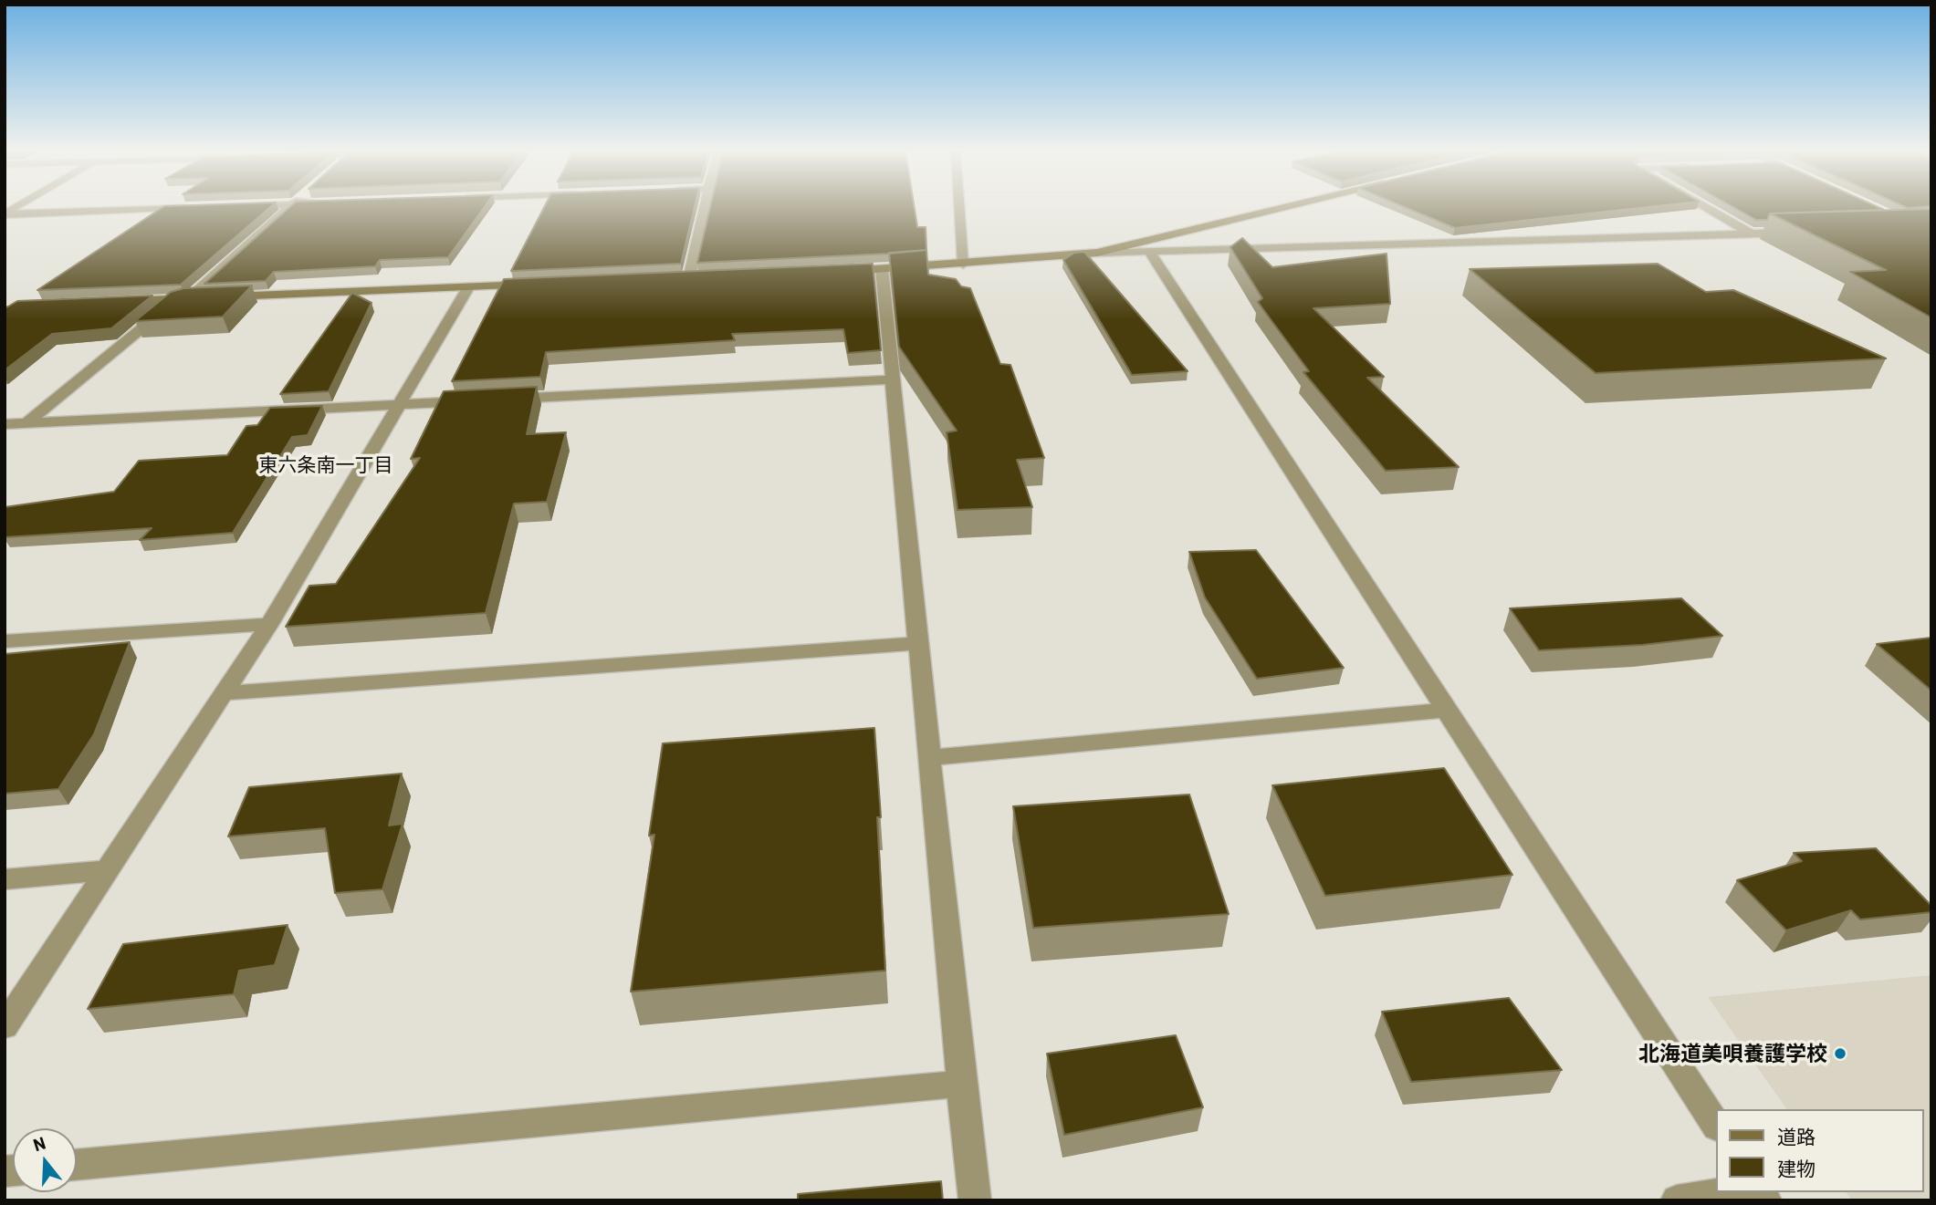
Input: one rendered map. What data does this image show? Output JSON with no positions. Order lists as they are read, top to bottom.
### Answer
{
  "districts": ["東六条南一丁目"],
  "places": ["北海道美唄養護学校"],
  "legend": ["道路", "建物"],
  "north": "top"
}
